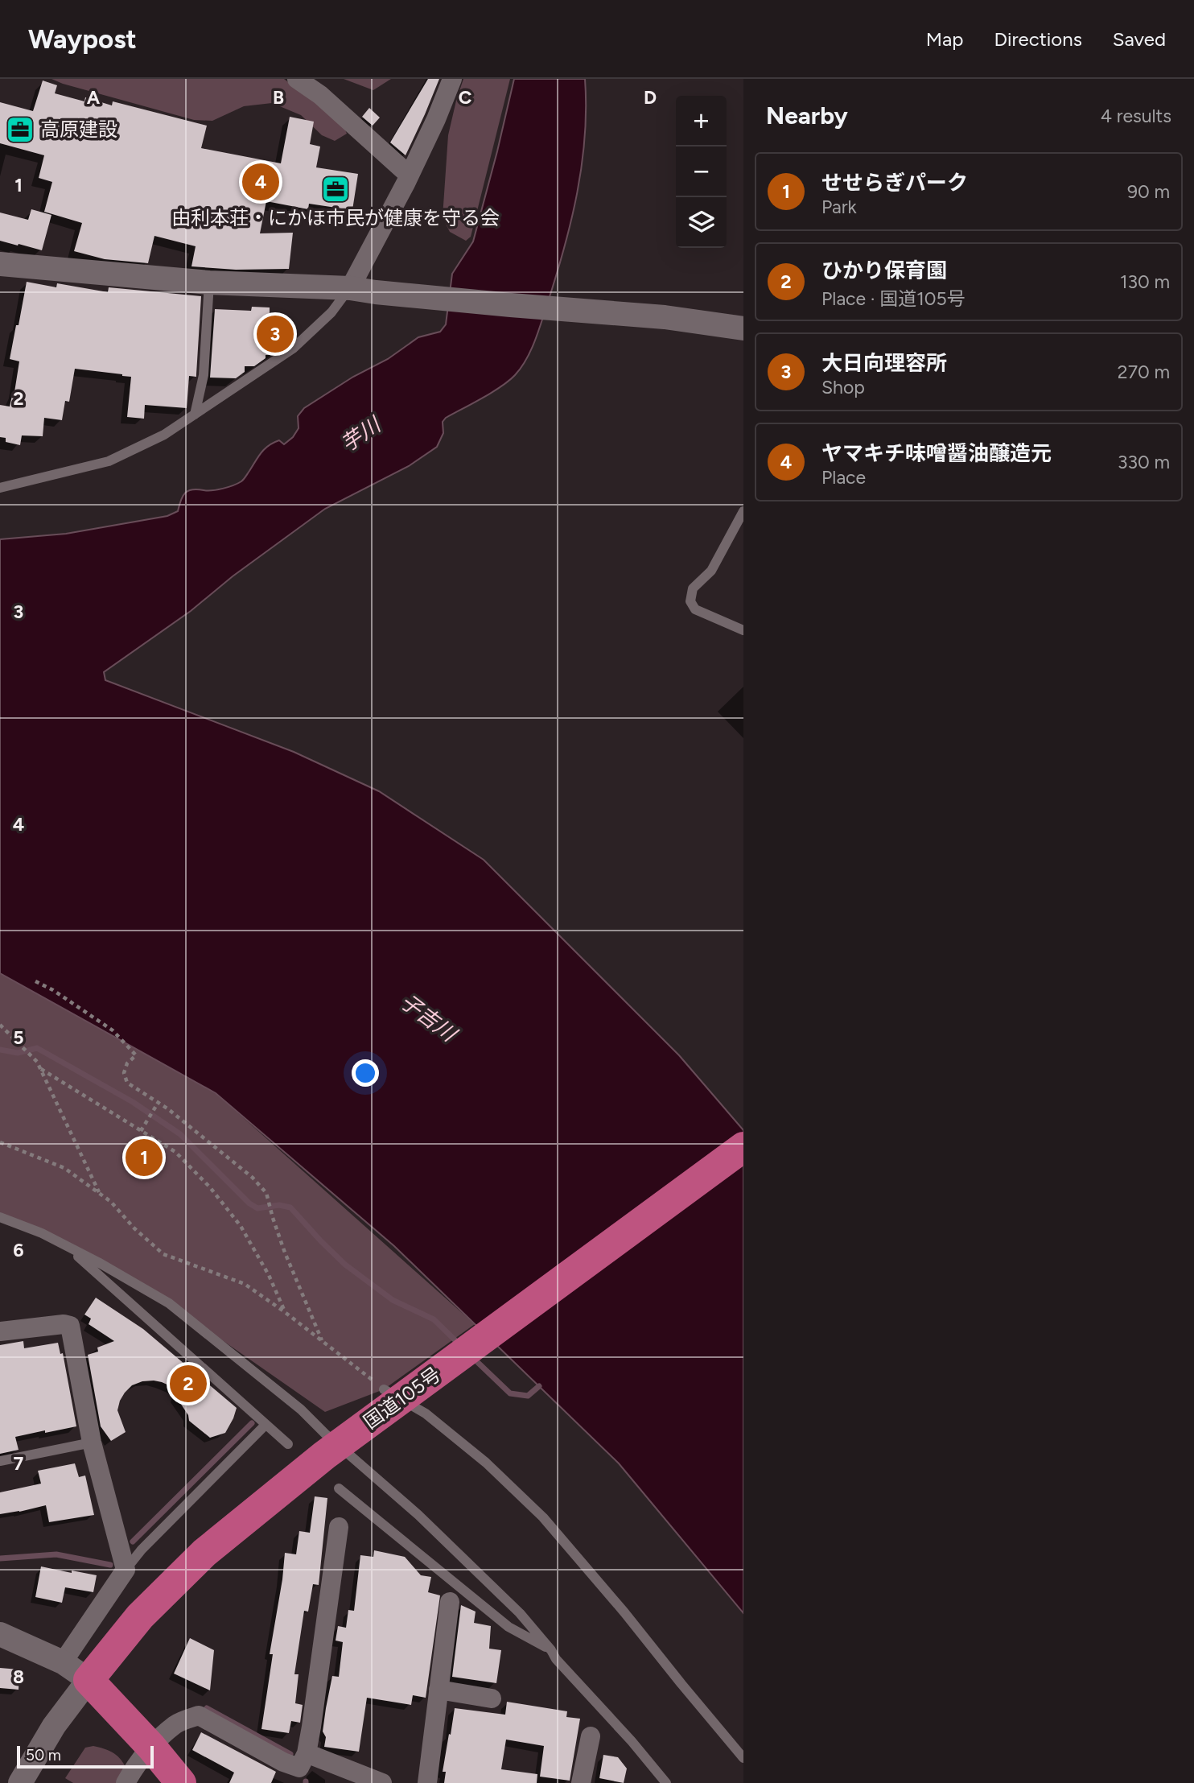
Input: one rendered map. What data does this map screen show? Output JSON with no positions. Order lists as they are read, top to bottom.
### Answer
{
  "streets": {
    "highway": ["国道105号"]
  },
  "water": ["芋川", "子吉川"],
  "places": {
    "office": ["高原建設", "由利本荘・にかほ市民が健康を守る会"]
  },
  "scale_bar": "50 m",
  "page": {
    "header": "Waypost",
    "nav": ["Map", "Directions", "Saved"],
    "heading": ["Nearby", "4 results"],
    "map_buttons": ["+", "−"],
    "list": [
      {
        "mark": "1",
        "name": "せせらぎパーク",
        "note": "Park",
        "value": "90 m"
      },
      {
        "mark": "2",
        "name": "ひかり保育園",
        "note": "Place · 国道105号",
        "value": "130 m"
      },
      {
        "mark": "3",
        "name": "大日向理容所",
        "note": "Shop",
        "value": "270 m"
      },
      {
        "mark": "4",
        "name": "ヤマキチ味噌醤油醸造元",
        "note": "Place",
        "value": "330 m"
      }
    ],
    "pins": [
      "4",
      "3",
      "1",
      "2"
    ],
    "scale": "50 m"
  },
  "grid": {
    "columns": [
      "A",
      "B",
      "C",
      "D"
    ],
    "rows": [
      "1",
      "2",
      "3",
      "4",
      "5",
      "6",
      "7",
      "8"
    ]
  }
}
